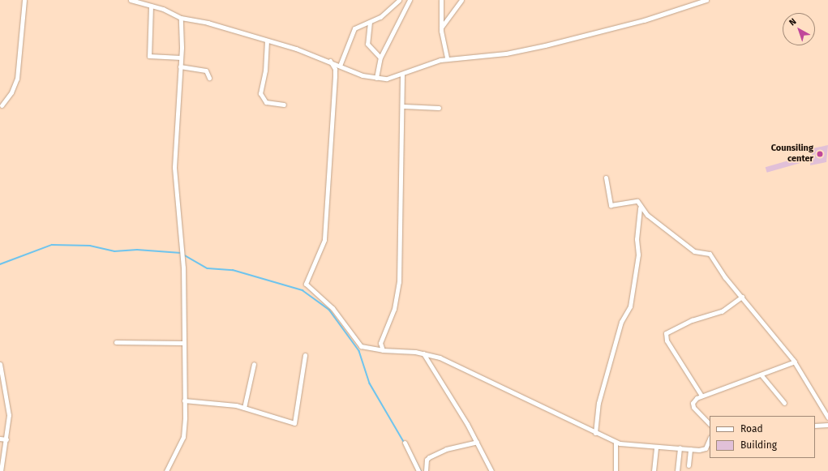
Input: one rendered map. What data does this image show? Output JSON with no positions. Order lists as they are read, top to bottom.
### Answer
{
  "places": ["Counsiling center"],
  "legend": ["Road", "Building"],
  "north": "top left"
}
